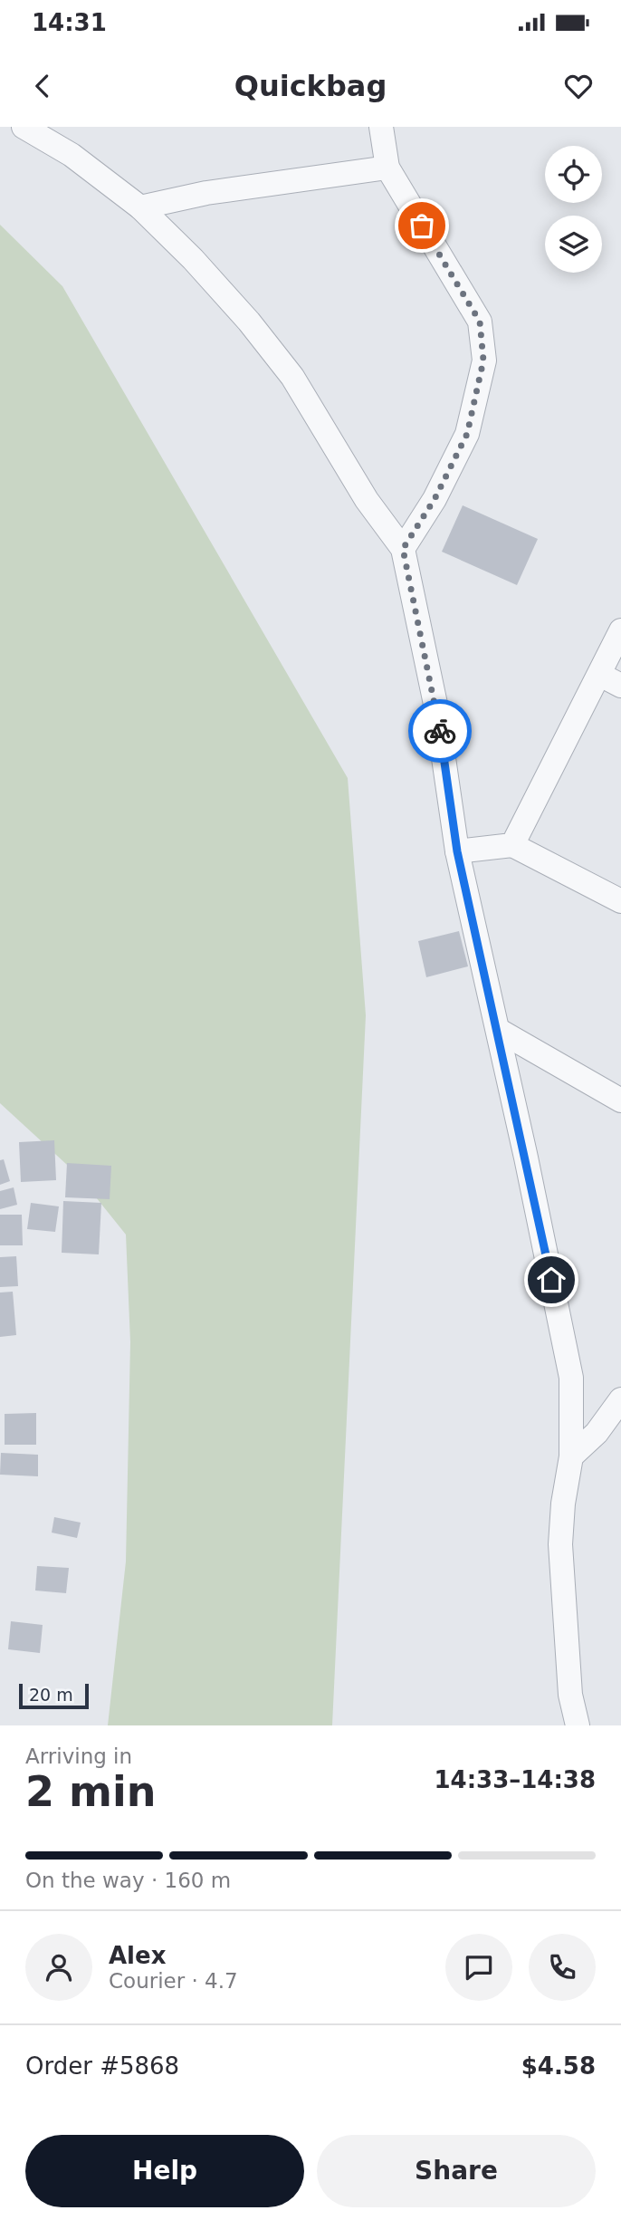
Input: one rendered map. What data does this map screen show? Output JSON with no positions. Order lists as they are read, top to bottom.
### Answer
{
  "scale_bar": "20 m",
  "page": {
    "status": "14:31",
    "header": "Quickbag",
    "scale": "20 m",
    "heading": ["2 min", "Arriving in", "14:33–14:38"],
    "panel": [
      "Alex",
      "Courier · 4.7",
      "Order #5868",
      "$4.58"
    ],
    "bar": "On the way · 160 m",
    "buttons": ["Help", "Share"]
  }
}
